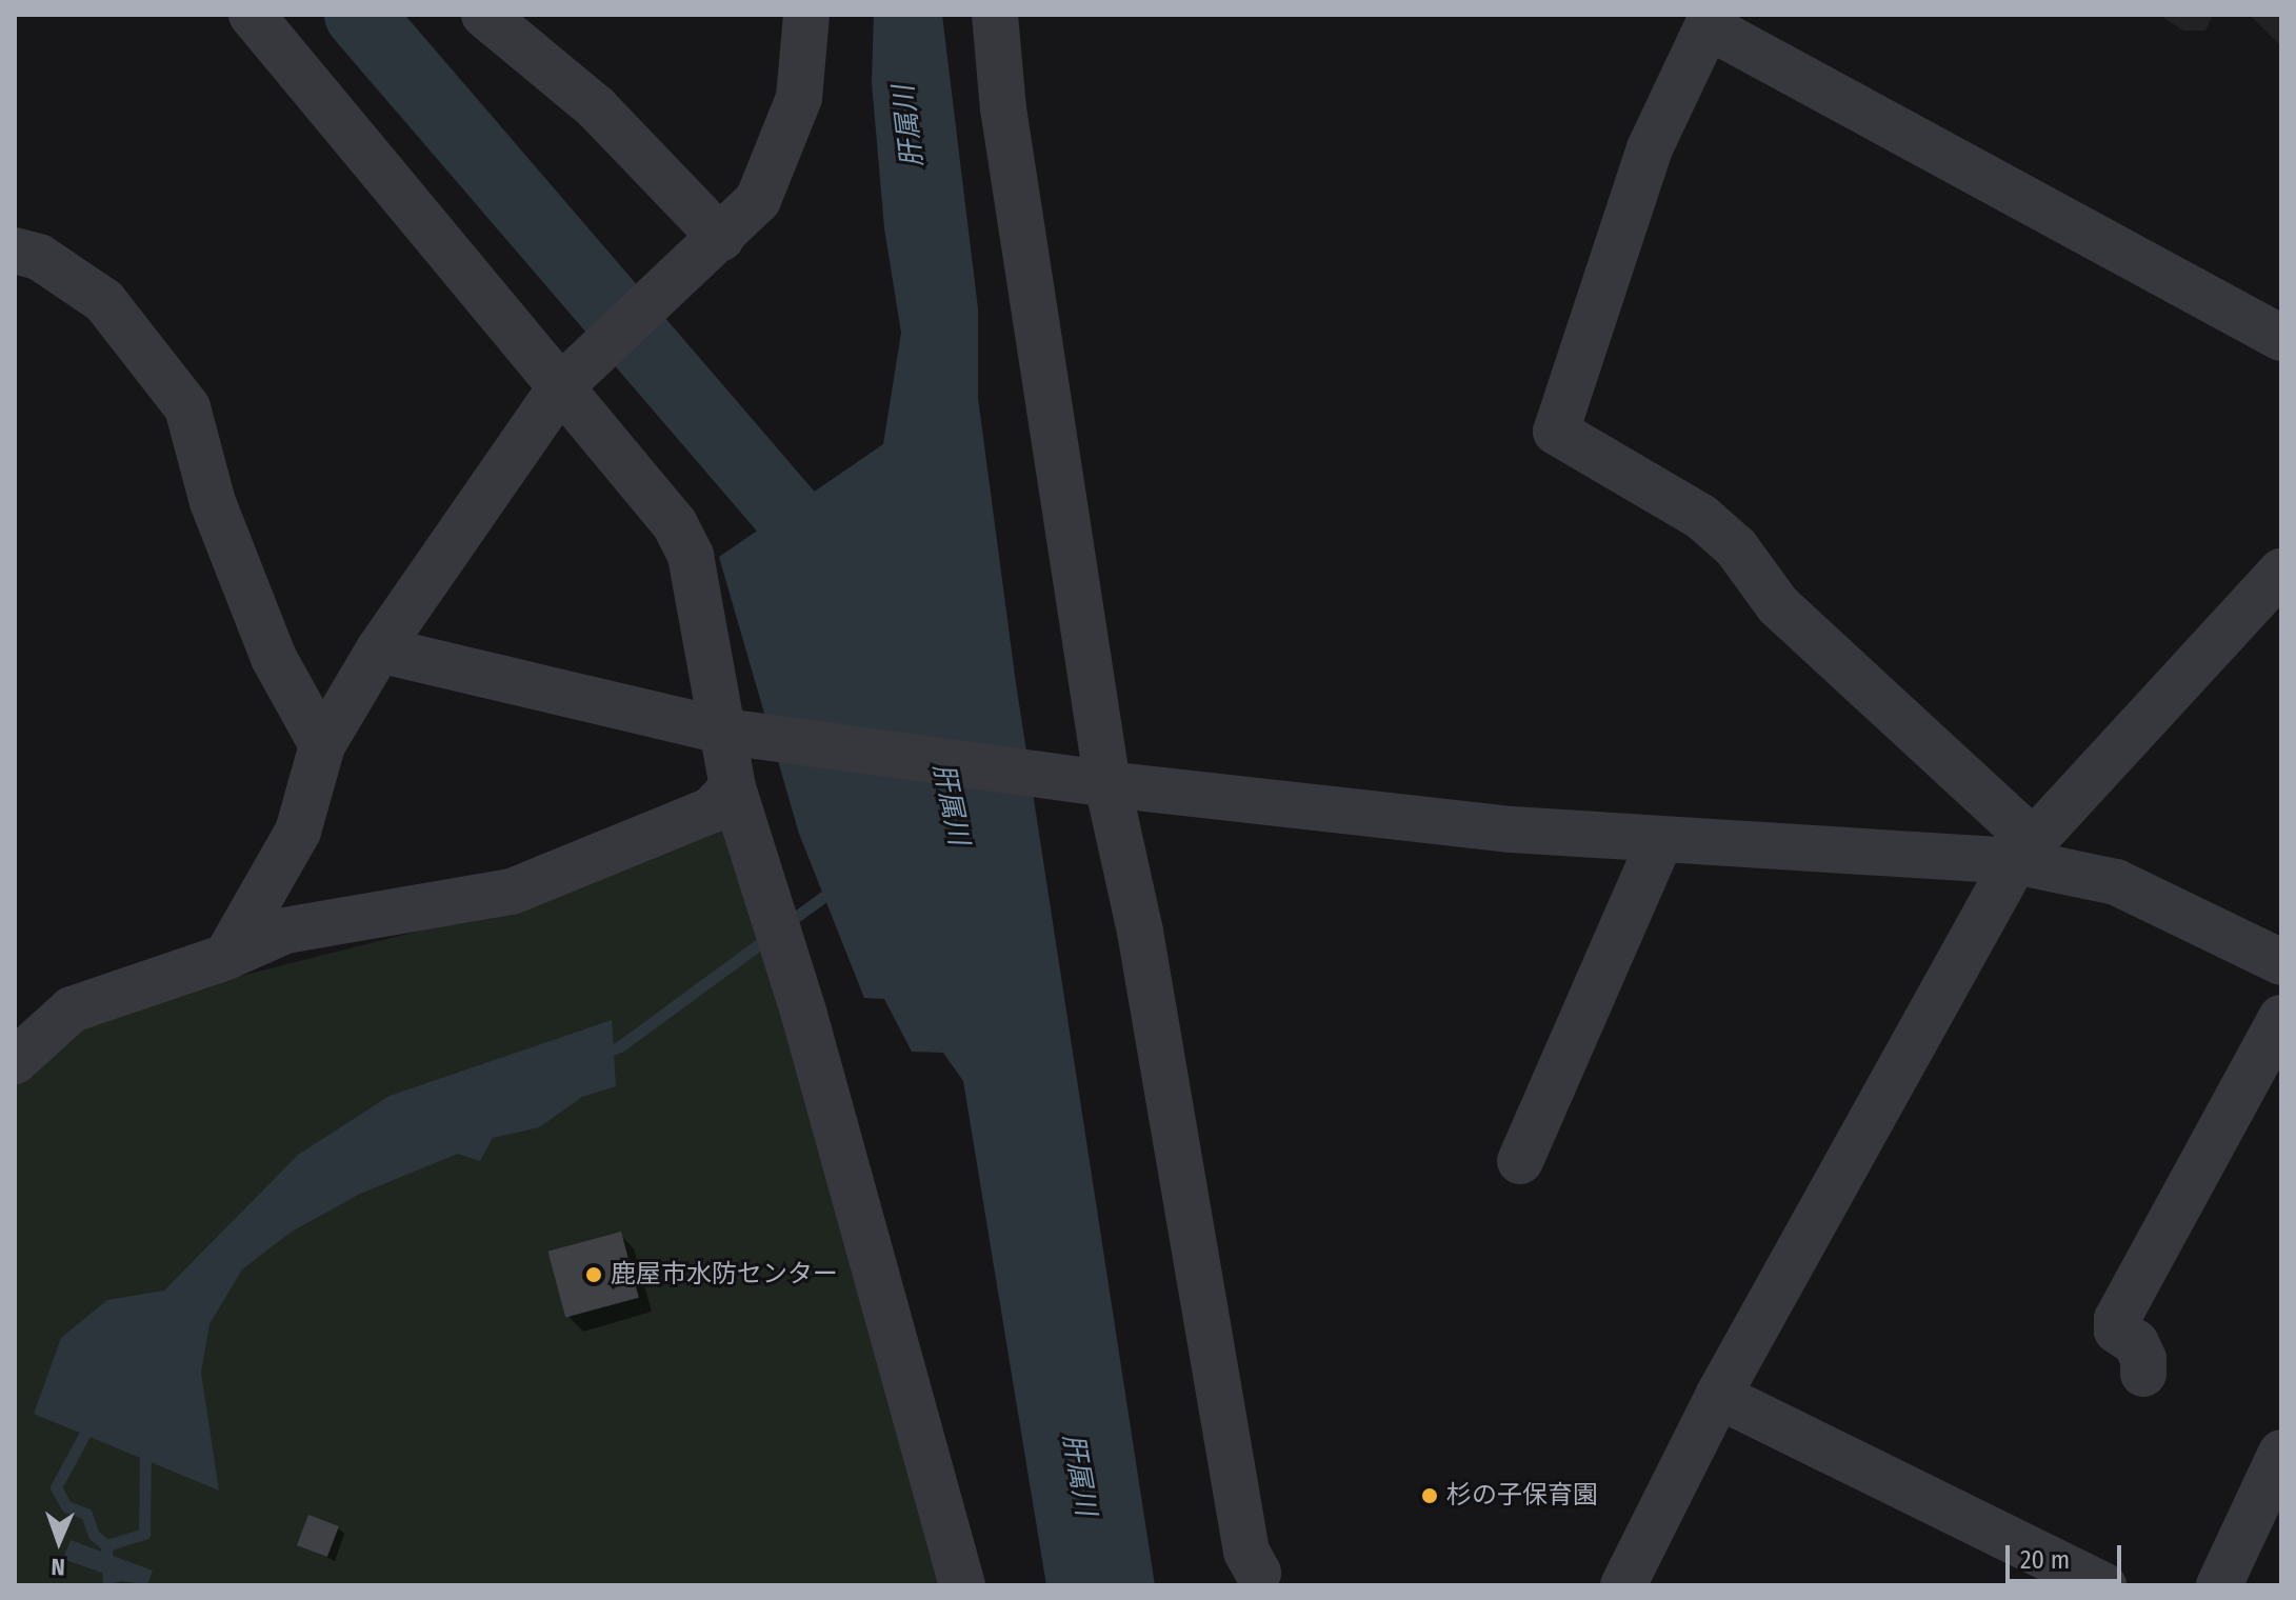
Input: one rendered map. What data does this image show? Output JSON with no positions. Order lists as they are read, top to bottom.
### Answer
{
  "water": ["肝属川"],
  "places": ["鹿屋市水防センター", "杉の子保育園"],
  "scale_bar": "20 m",
  "north": "bottom"
}
